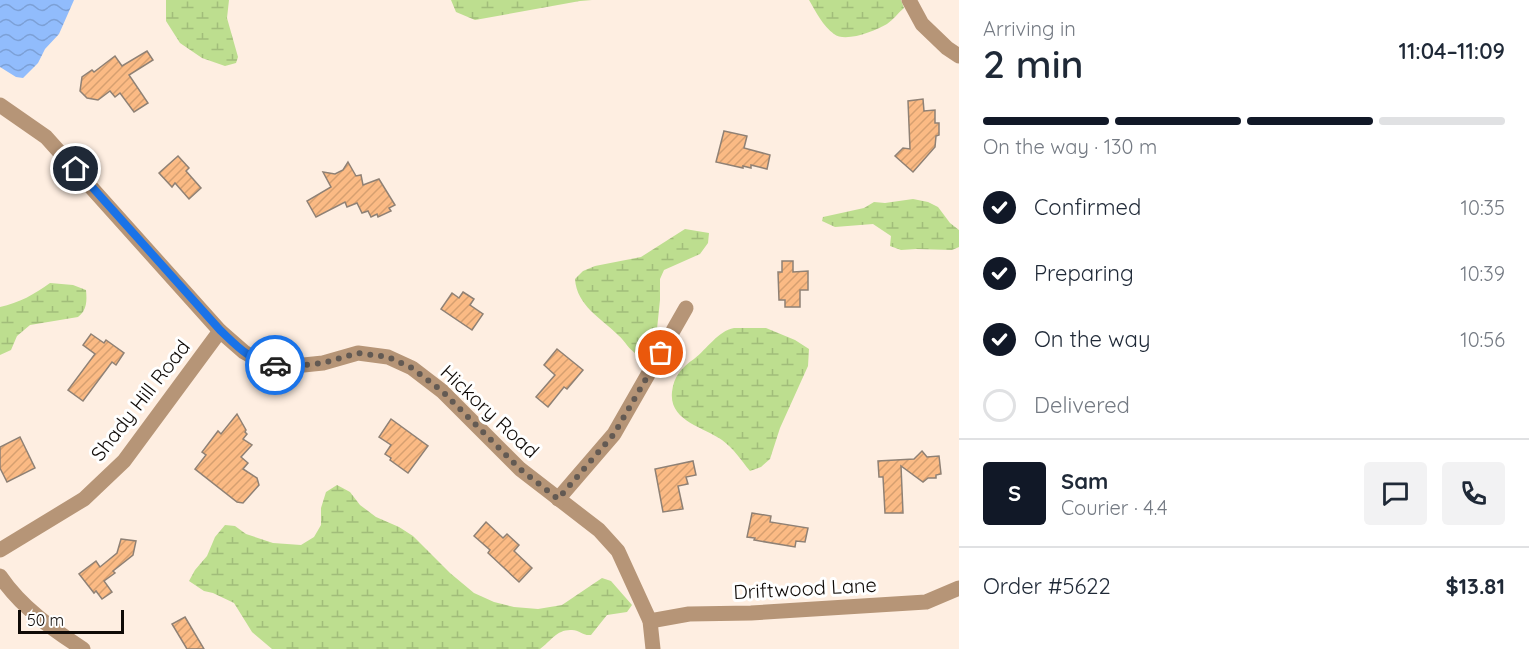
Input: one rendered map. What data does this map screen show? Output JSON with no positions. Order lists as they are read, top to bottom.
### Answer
{
  "streets": {
    "street": ["Shady Hill Road", "Hickory Road", "Driftwood Lane"]
  },
  "crossings": [
    ["Shady Hill Road", "Hickory Road"],
    ["Hickory Road", "Driftwood Lane"]
  ],
  "scale_bar": "50 m",
  "page": {
    "heading": ["2 min", "Arriving in", "11:04–11:09"],
    "panel": [
      "Sam",
      "Courier · 4.4",
      "Order #5622",
      "$13.81"
    ],
    "bar": "On the way · 130 m",
    "list": [
      ["Confirmed", "10:35"],
      ["Preparing", "10:39"],
      ["On the way", "10:56"],
      "Delivered"
    ],
    "round": "S",
    "scale": "50 m"
  }
}
